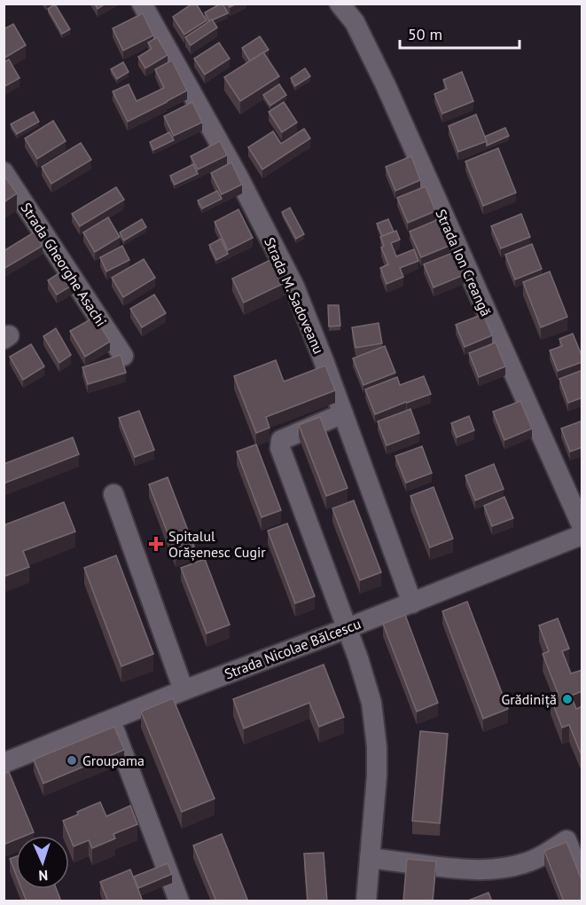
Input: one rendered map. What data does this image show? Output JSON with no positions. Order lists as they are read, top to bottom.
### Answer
{
  "streets": {
    "street": [
      "Strada Ion Creangă",
      "Strada Gheorghe Asachi",
      "Strada M. Sadoveanu",
      "Strada Nicolae Bălcescu"
    ]
  },
  "crossings": [
    ["Strada M. Sadoveanu", "Strada Nicolae Bălcescu"]
  ],
  "places": {
    "health": ["Spitalul Orășenesc Cugir"],
    "other": ["Grădiniță", "Groupama"]
  },
  "scale_bar": "50 m",
  "north": "bottom"
}
